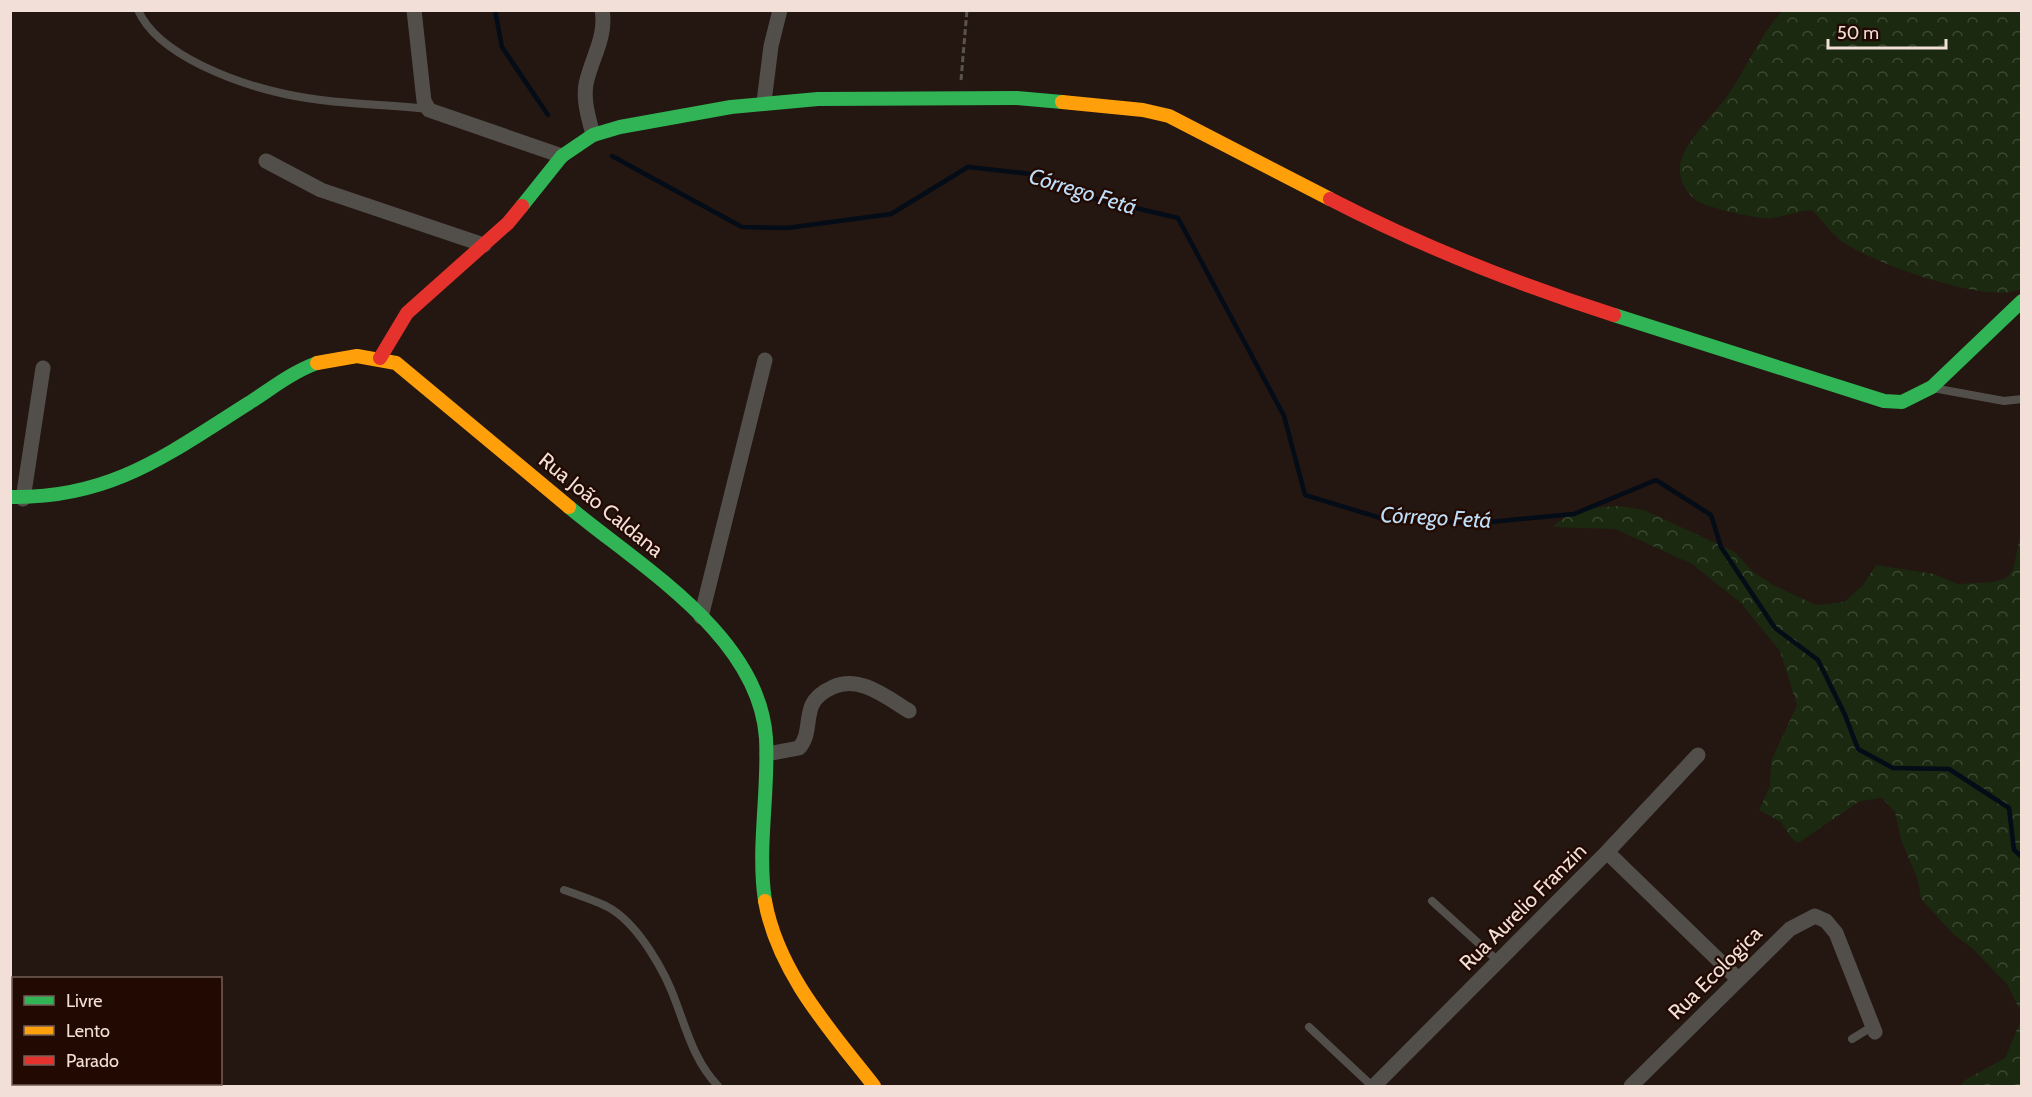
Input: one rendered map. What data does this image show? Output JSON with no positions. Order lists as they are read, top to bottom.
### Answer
{
  "streets": {
    "street": ["Rua João Caldana", "Rua Aurelio Franzin", "Rua Ecologica"]
  },
  "water": ["Córrego Fetá"],
  "legend": ["Livre", "Lento", "Parado"],
  "scale_bar": "50 m"
}
